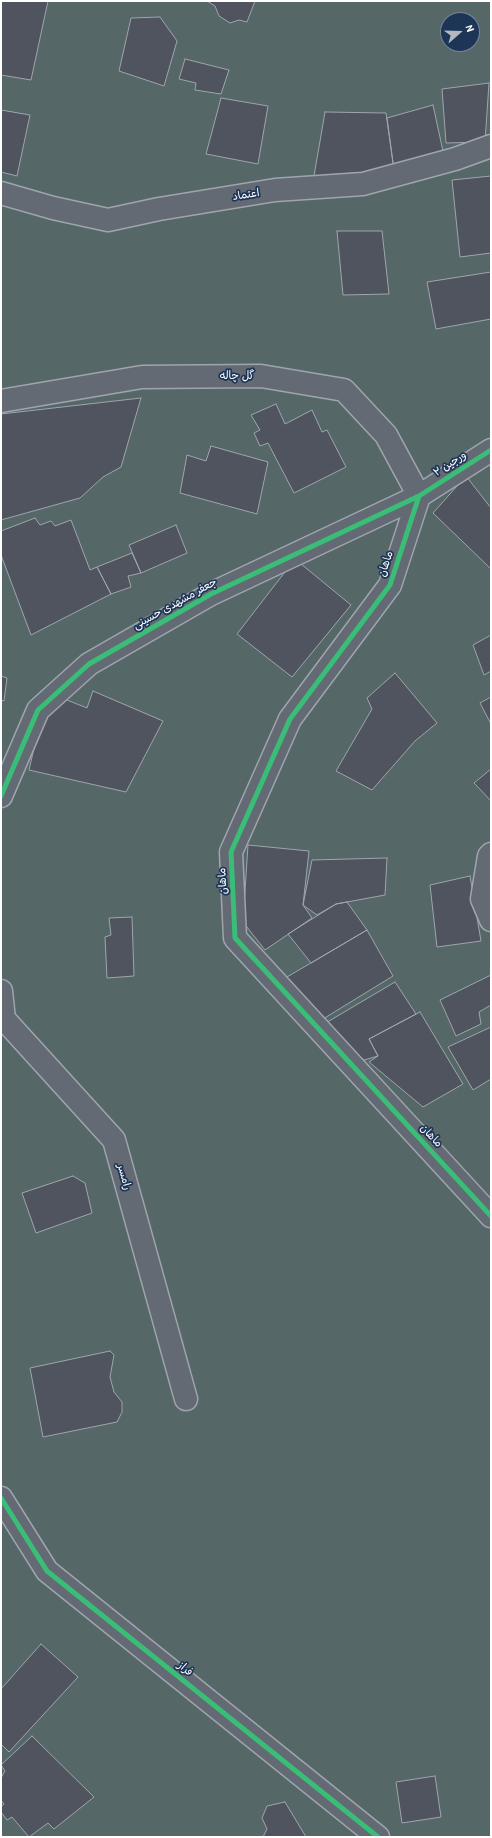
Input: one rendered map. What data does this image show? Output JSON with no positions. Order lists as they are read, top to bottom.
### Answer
{
  "streets": {
    "street": [
      "اعتماد",
      "گل چاله",
      "ورجین ۲",
      "ماهان",
      "جعفر مشهدی حسینی",
      "رامسر",
      "فراز"
    ]
  },
  "crossings": [
    ["گل چاله", "ورجین ۲"],
    ["گل چاله", "ماهان"],
    ["گل چاله", "جعفر مشهدی حسینی"],
    ["ورجین ۲", "ماهان"],
    ["ورجین ۲", "جعفر مشهدی حسینی"],
    ["ماهان", "جعفر مشهدی حسینی"]
  ],
  "north": "right"
}
